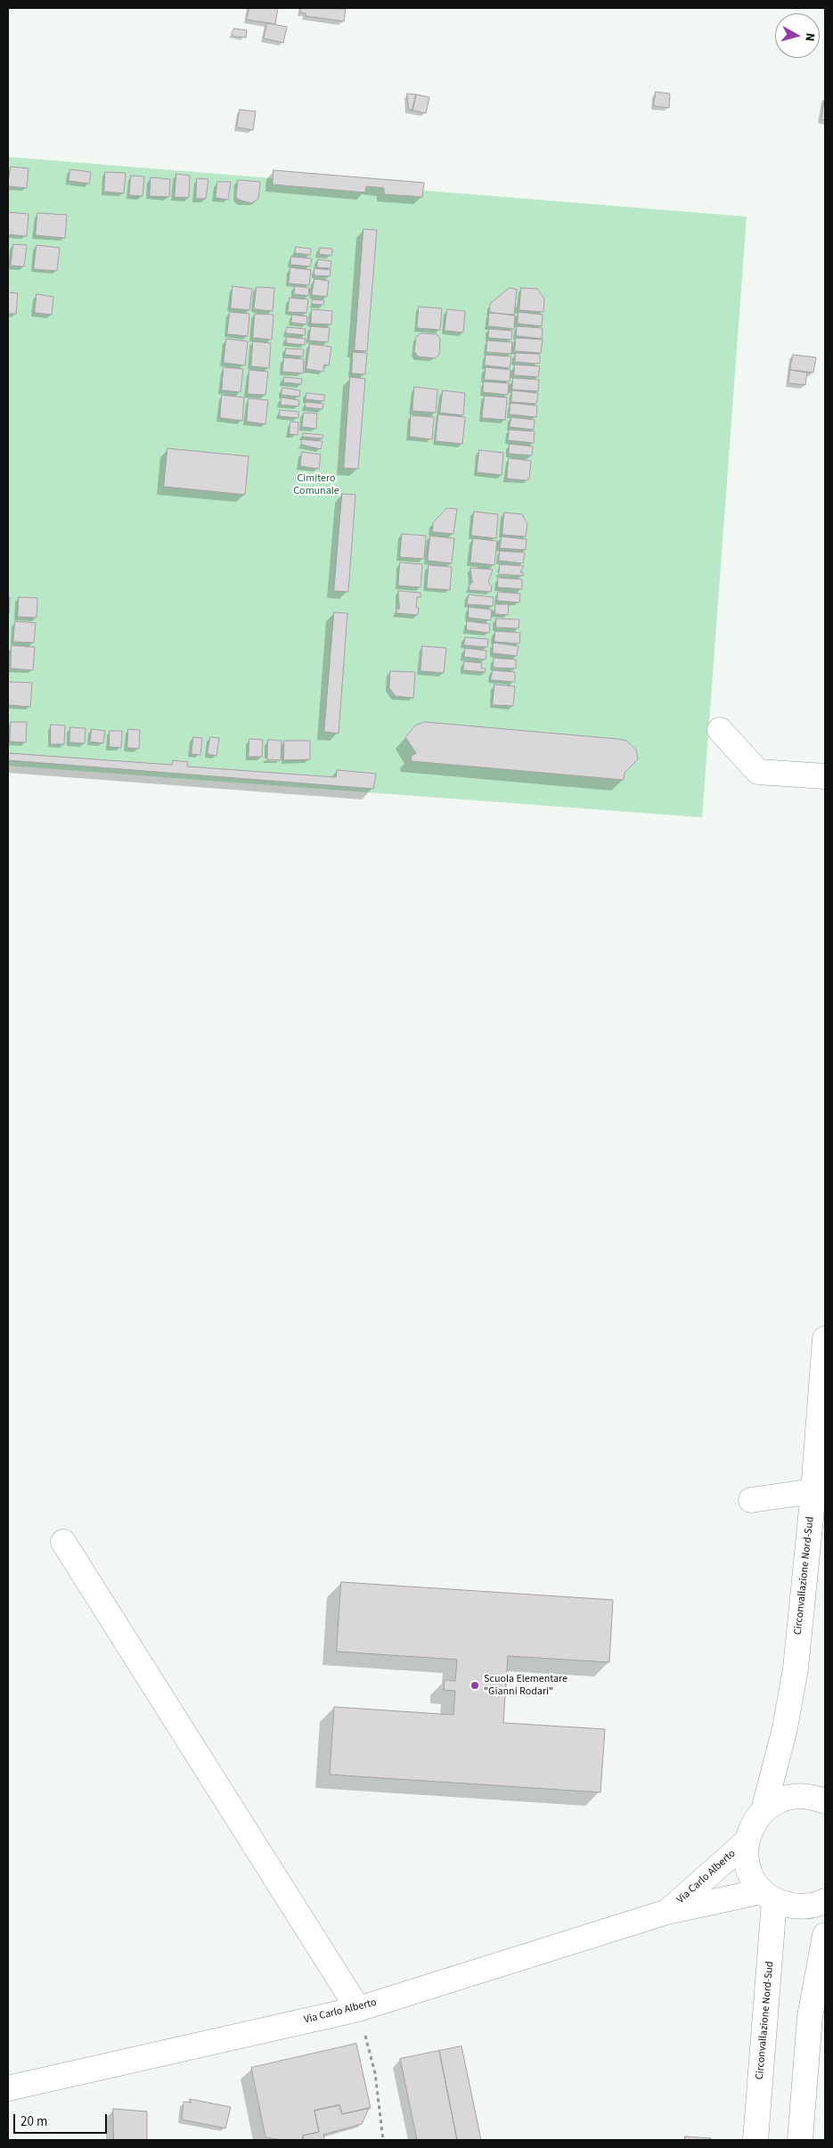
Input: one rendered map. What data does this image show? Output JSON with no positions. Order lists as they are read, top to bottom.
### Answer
{
  "streets": {
    "street": ["Circonvallazione Nord-Sud", "Via Carlo Alberto"]
  },
  "crossings": [
    ["Circonvallazione Nord-Sud", "Via Carlo Alberto"]
  ],
  "parks": ["Cimitero Comunale"],
  "places": ["Scuola Elementare \"Gianni Rodari\""],
  "scale_bar": "20 m",
  "north": "right"
}
